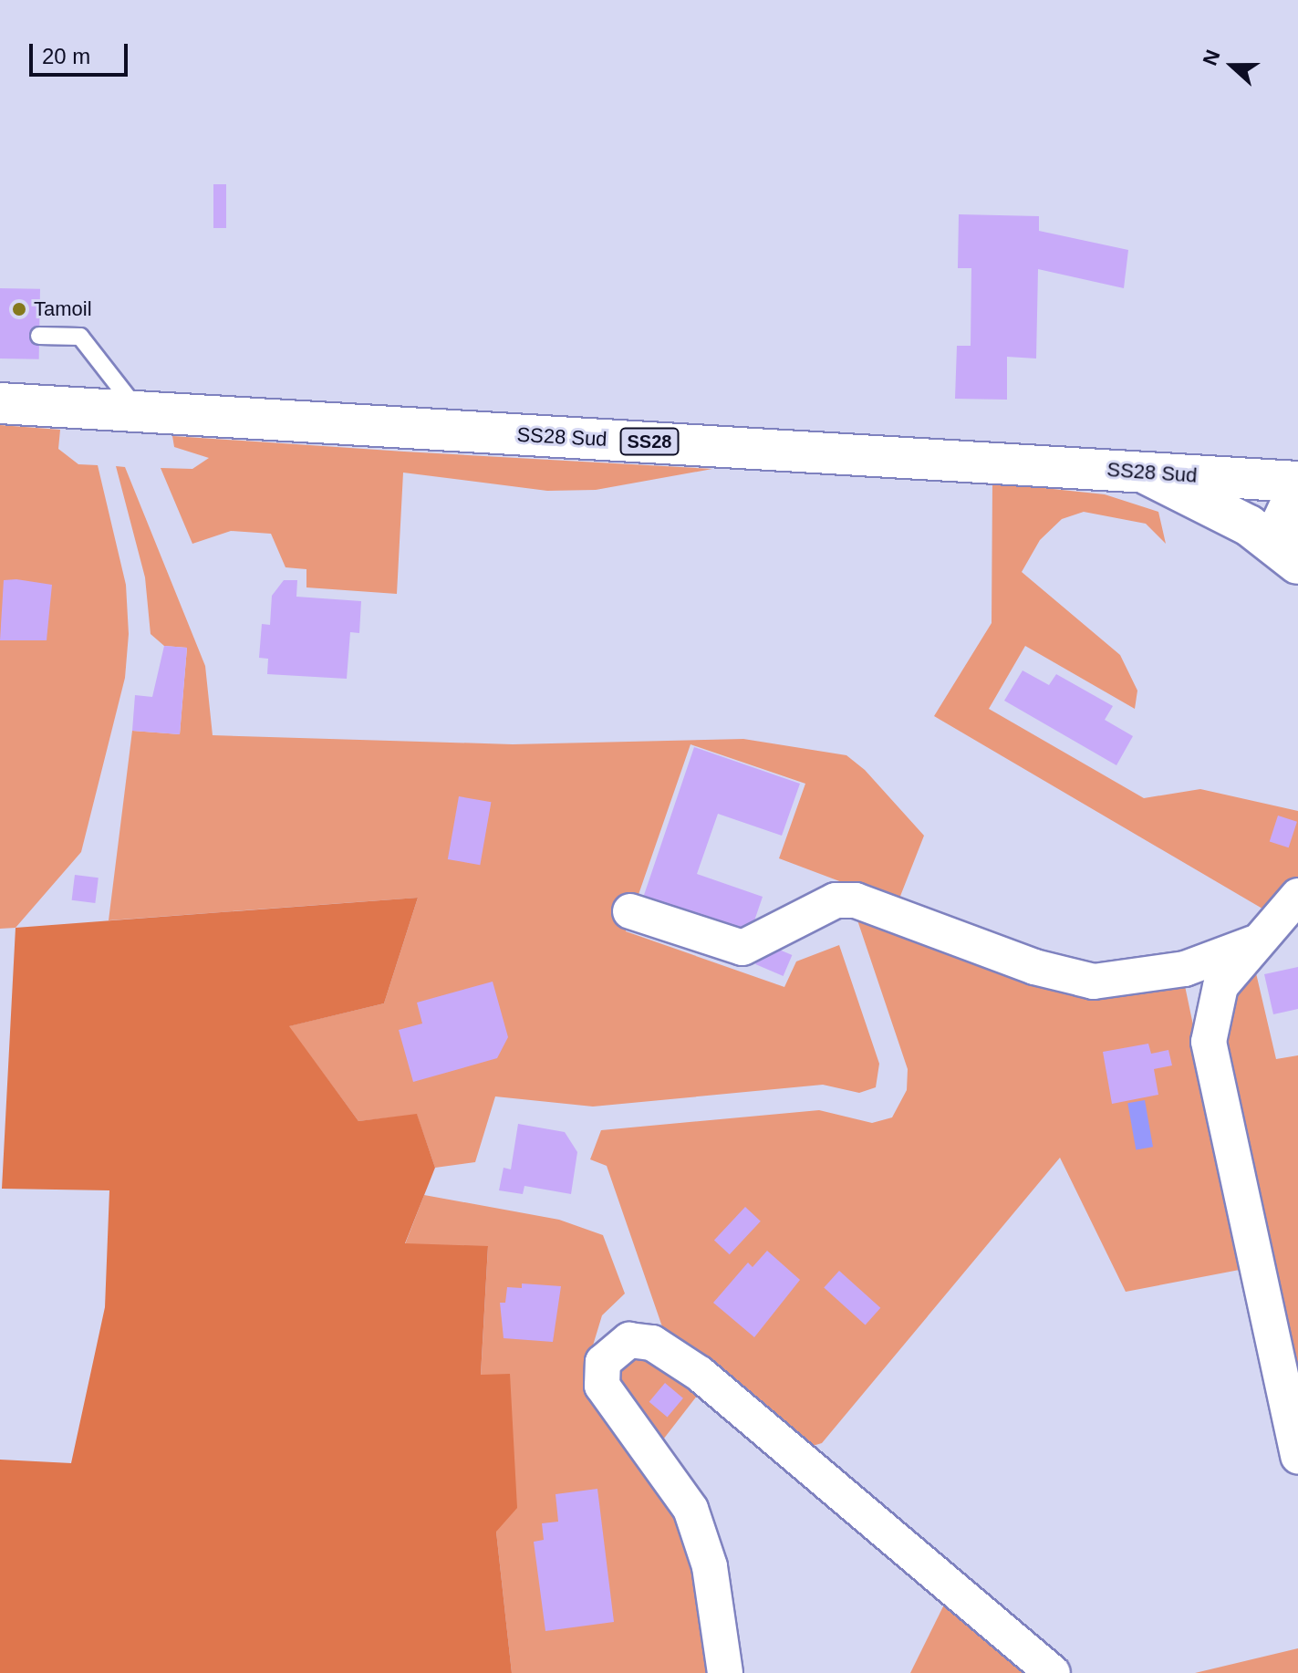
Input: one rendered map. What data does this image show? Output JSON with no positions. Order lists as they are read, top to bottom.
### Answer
{
  "streets": {
    "main road": ["SS28 Sud", "SS28"]
  },
  "places": ["Tamoil"],
  "scale_bar": "20 m",
  "north": "left"
}
